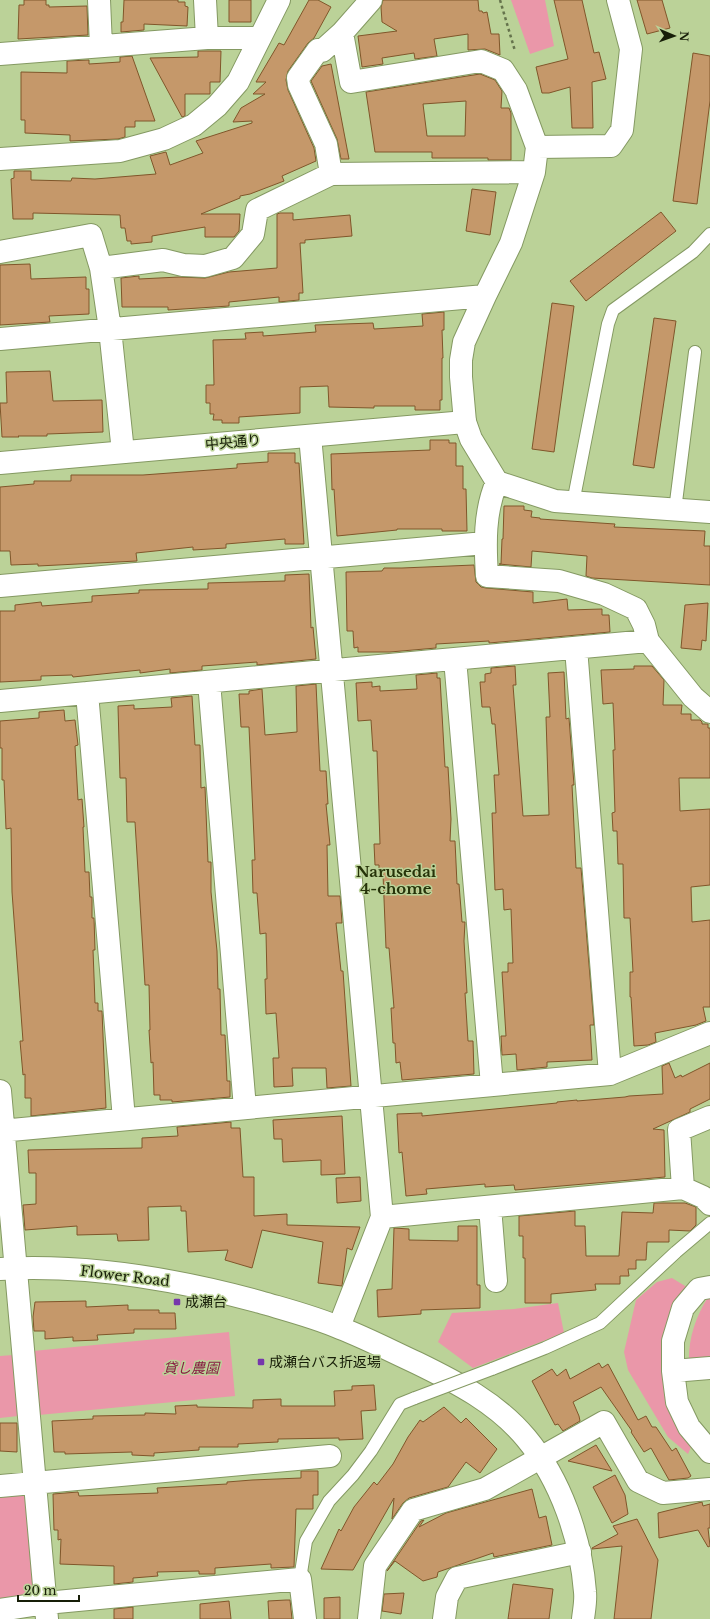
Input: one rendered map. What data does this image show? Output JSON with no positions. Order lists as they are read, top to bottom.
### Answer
{
  "streets": {
    "street": ["中央通り", "Flower Road"]
  },
  "districts": ["Narusedai 4-chome"],
  "parks": ["貸し農園"],
  "places": {
    "transit": ["成瀬台", "成瀬台バス折返場"]
  },
  "scale_bar": "20 m",
  "north": "right"
}
